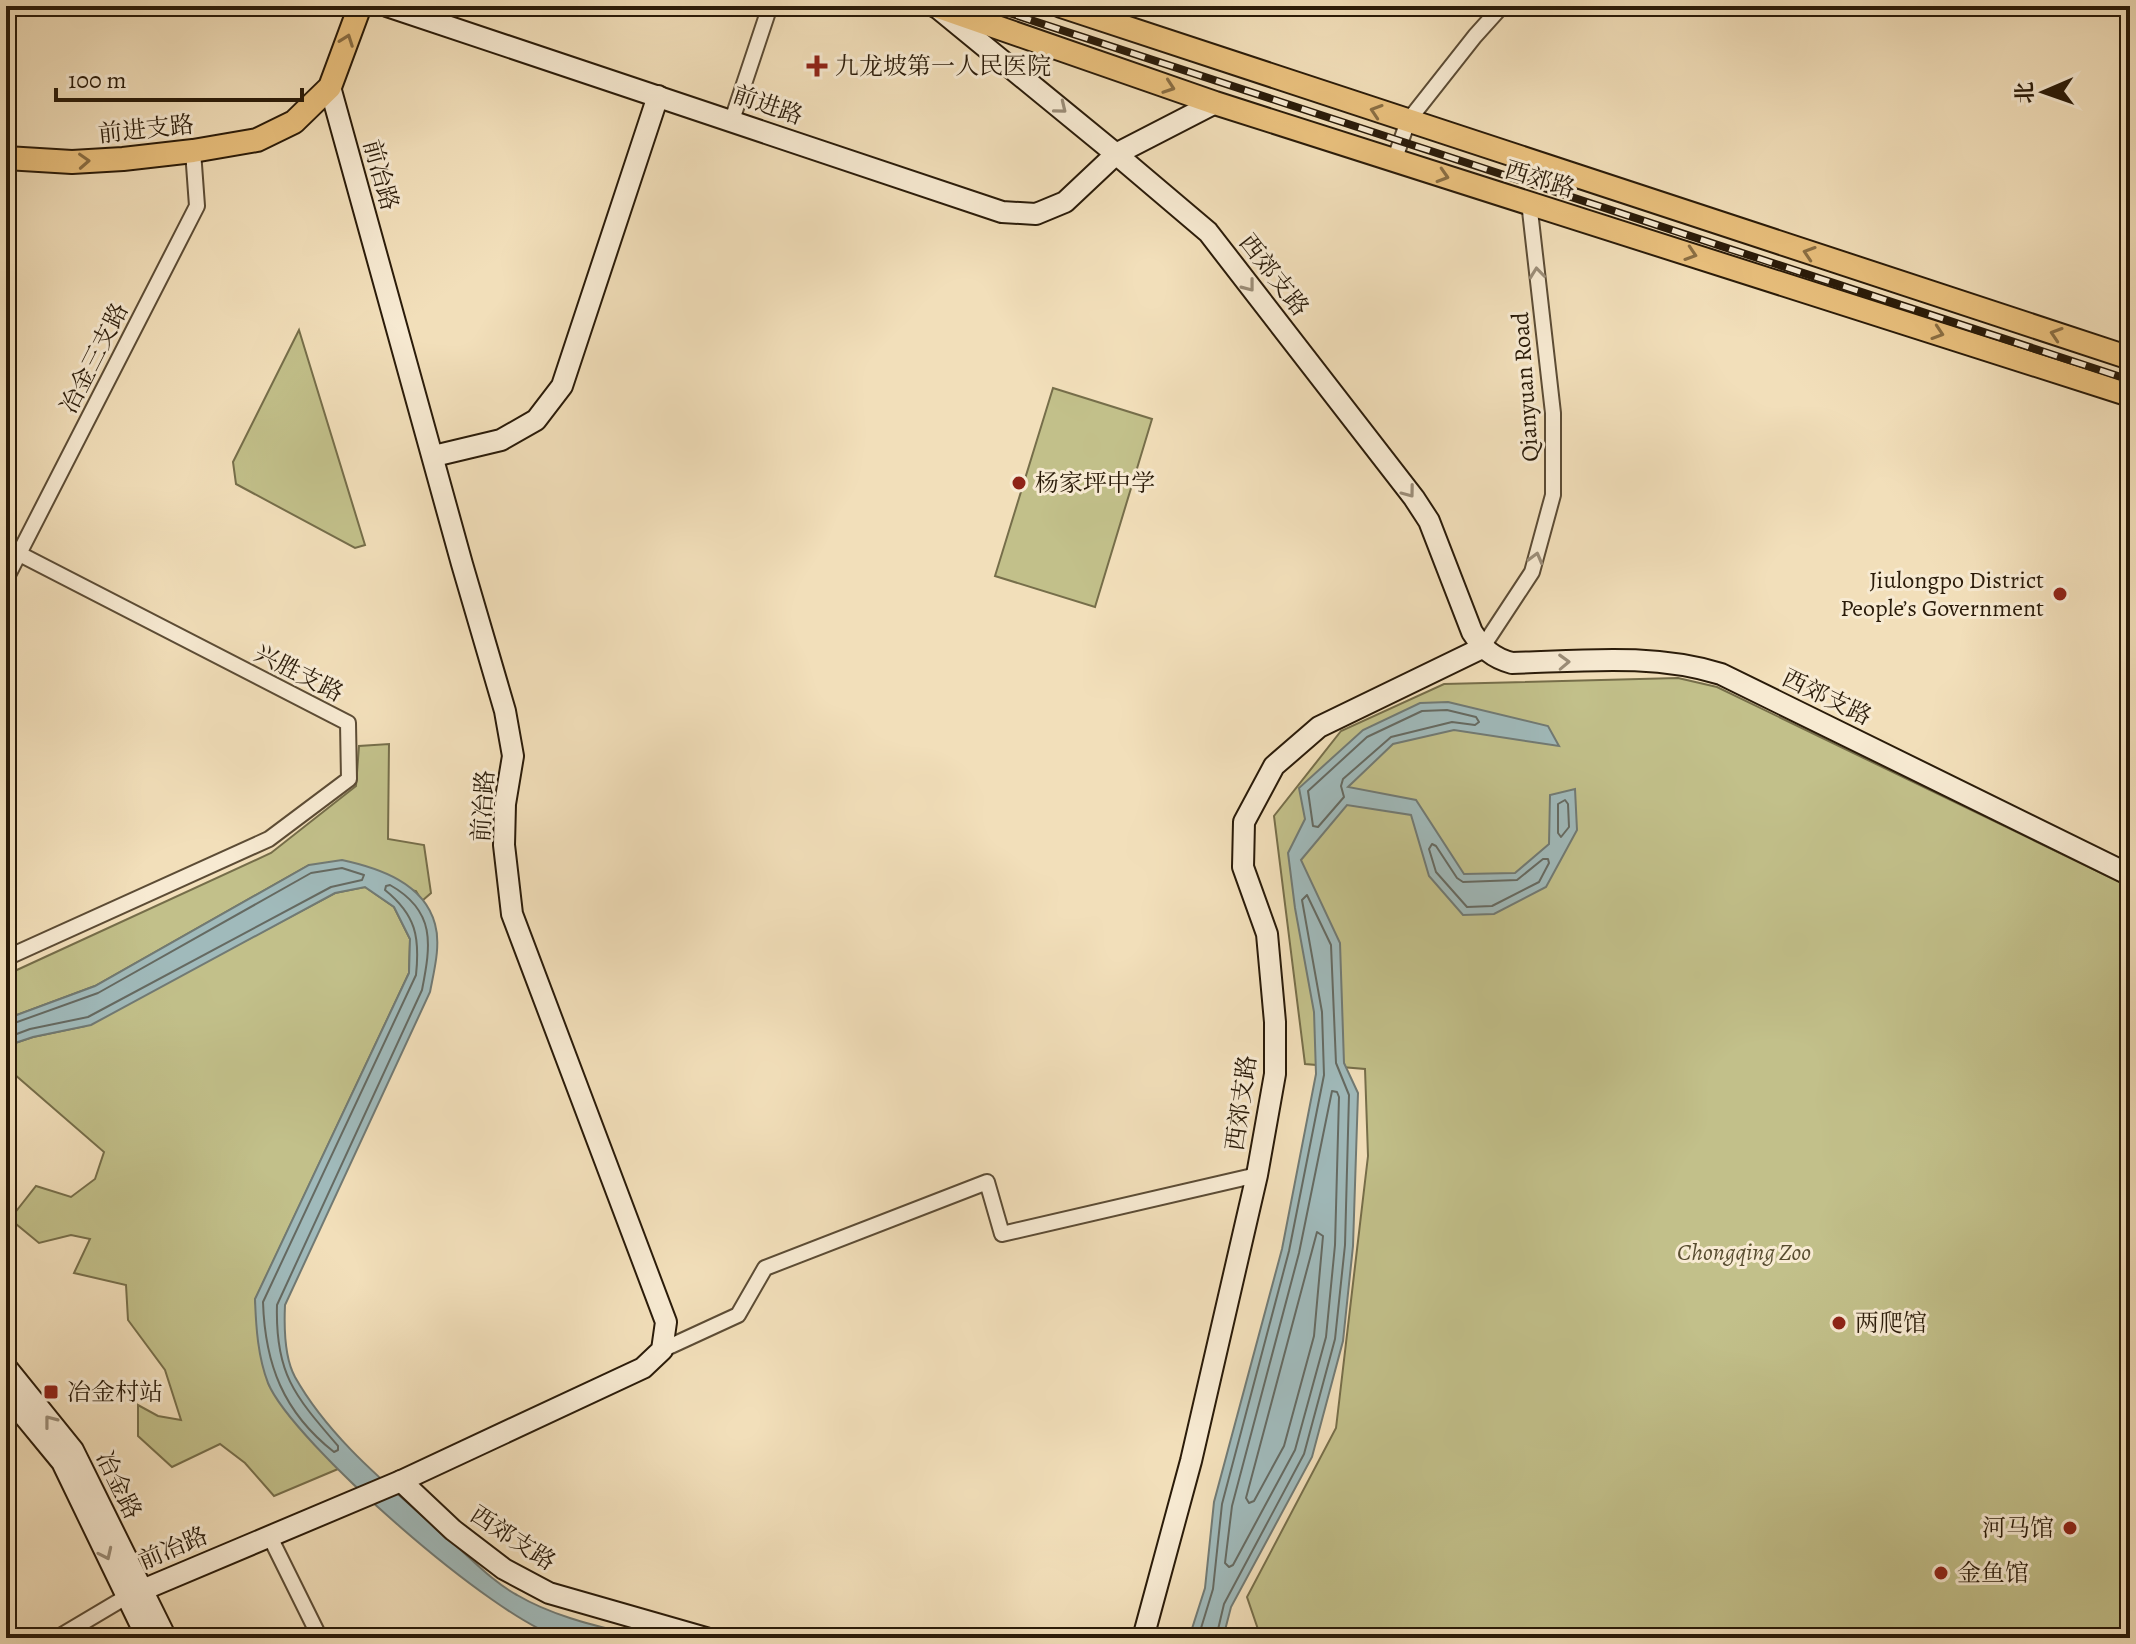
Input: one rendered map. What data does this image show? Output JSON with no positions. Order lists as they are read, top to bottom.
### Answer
{
  "streets": {
    "main road": ["前进支路", "西郊路"],
    "street": [
      "前进路",
      "前冶路",
      "西郊支路",
      "冶金三支路",
      "Qianyuan Road",
      "兴胜支路",
      "冶金路"
    ]
  },
  "crossings": [
    ["前进路", "西郊路"],
    ["前进路", "西郊支路"],
    ["前进支路", "前冶路"],
    ["前进支路", "冶金三支路"],
    ["前冶路", "西郊支路"],
    ["前冶路", "冶金路"],
    ["西郊路", "西郊支路"],
    ["西郊路", "Qianyuan Road"],
    ["西郊支路", "Qianyuan Road"],
    ["冶金三支路", "兴胜支路"]
  ],
  "one_way": ["前进支路", "西郊支路", "Qianyuan Road"],
  "parks": ["Chongqing Zoo"],
  "places": {
    "health": ["九龙坡第一人民医院"],
    "other": [
      "杨家坪中学",
      "Jiulongpo District People’s Government",
      "两爬馆",
      "河马馆",
      "金鱼馆"
    ],
    "transit": ["冶金村站"]
  },
  "scale_bar": "100 m",
  "north": "left"
}
